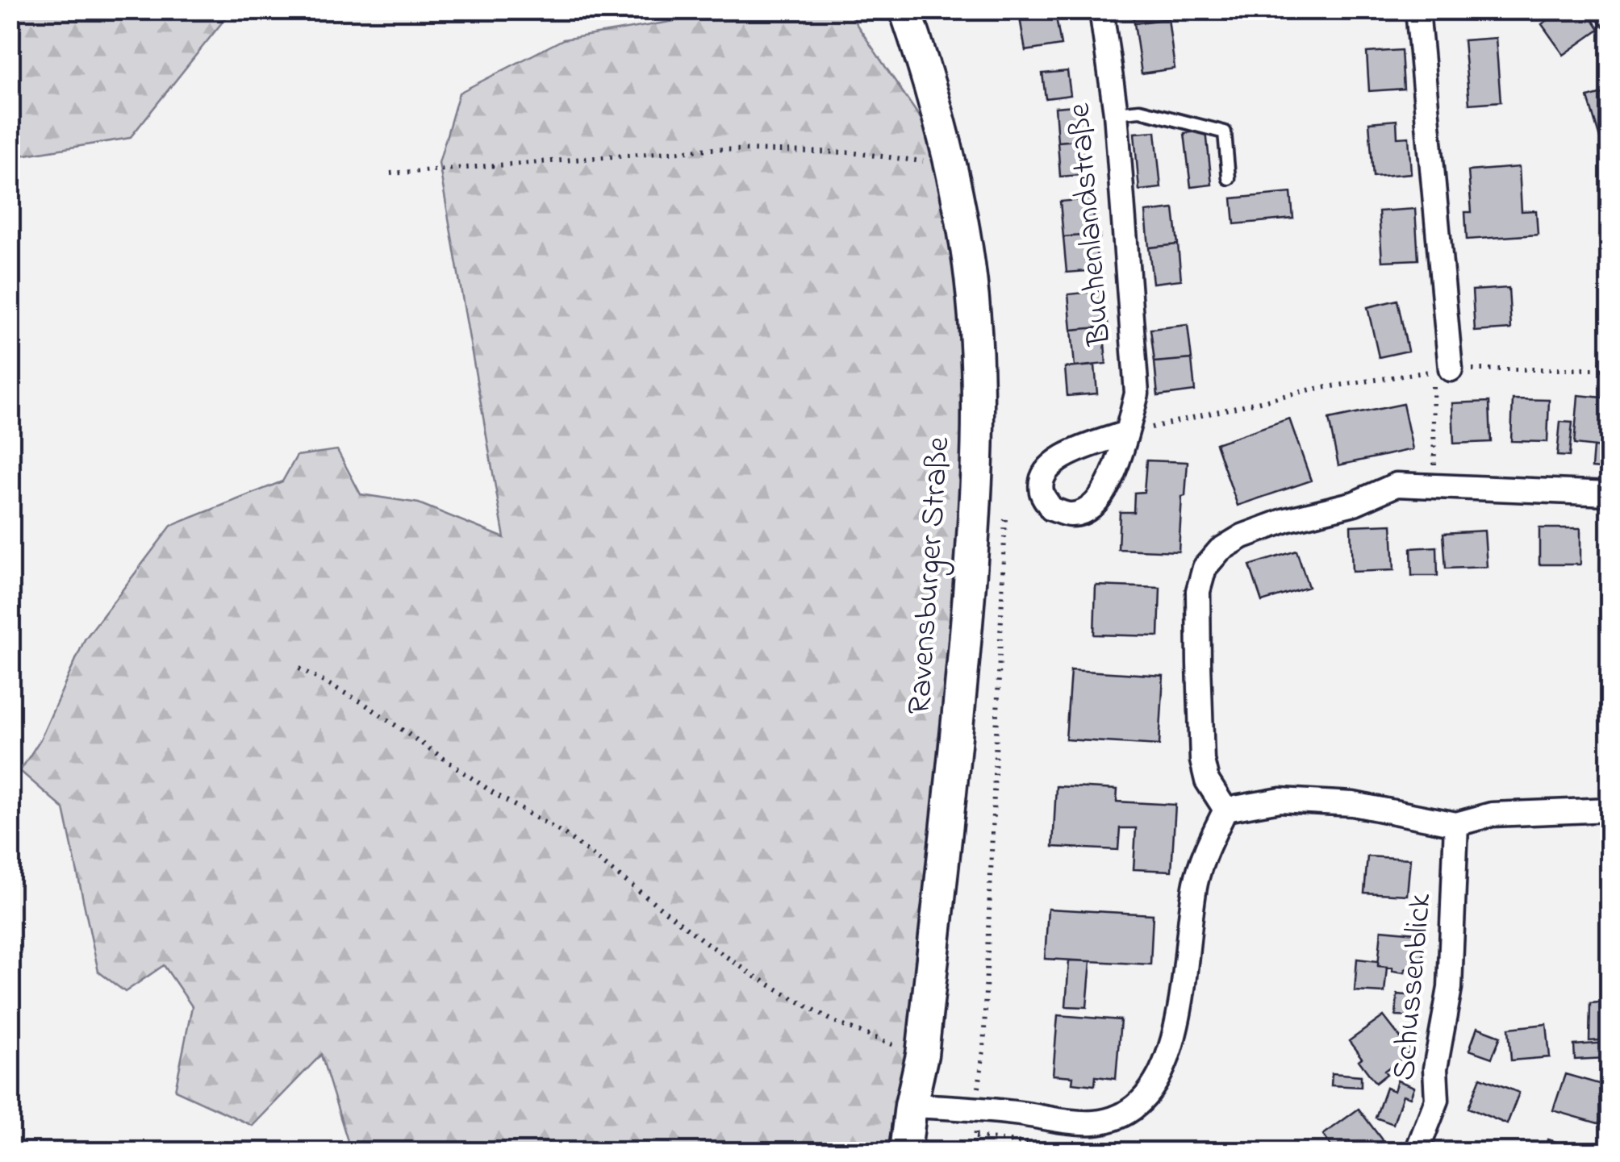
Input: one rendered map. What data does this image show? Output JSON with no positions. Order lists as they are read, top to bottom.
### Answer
{
  "streets": {
    "main road": ["Ravensburger Straße"],
    "street": ["Buchenlandstraße", "Schussenblick"]
  }
}
